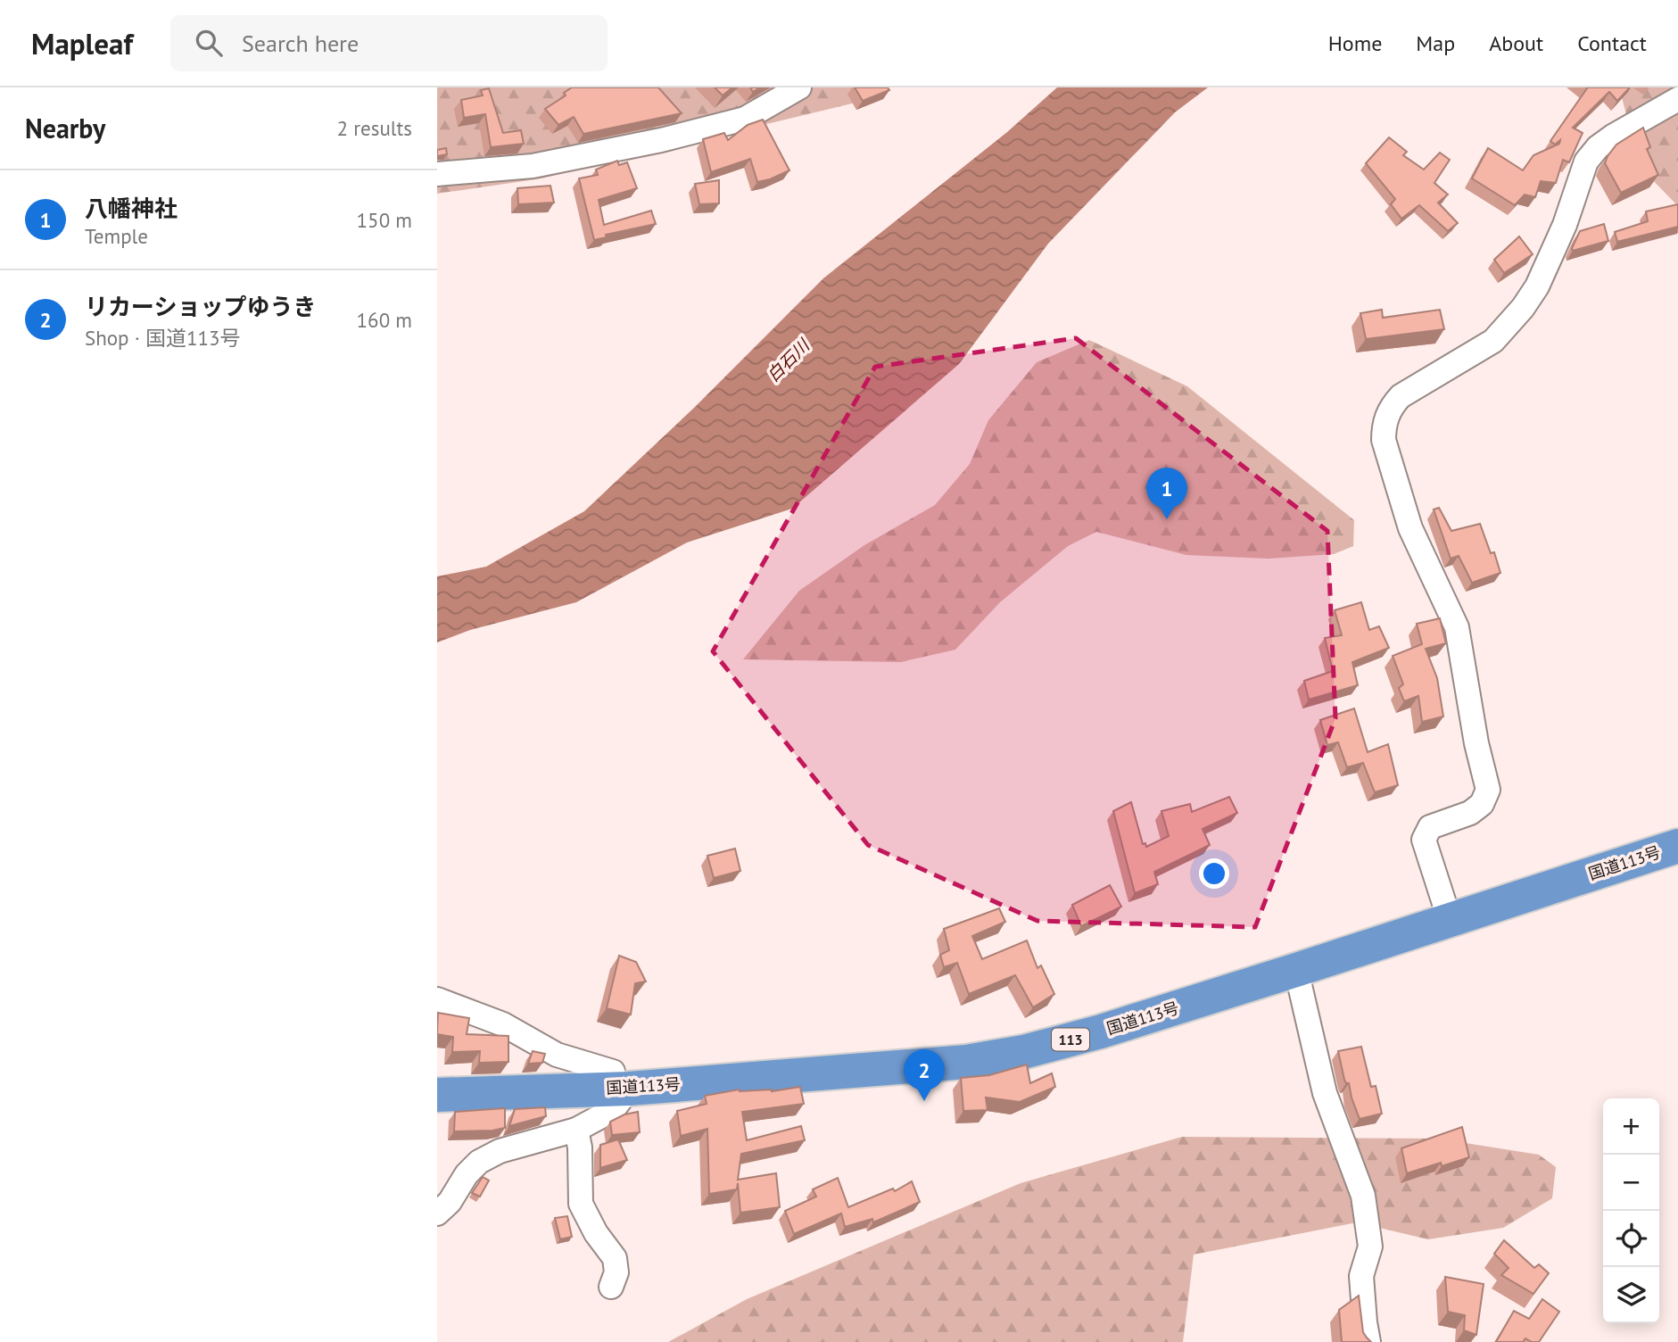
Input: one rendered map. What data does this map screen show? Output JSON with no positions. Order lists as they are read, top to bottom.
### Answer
{
  "streets": {
    "highway": ["国道113号", "113"]
  },
  "water": ["白石川"],
  "page": {
    "header": "Mapleaf",
    "search": "Search here",
    "nav": [
      "Home",
      "Map",
      "About",
      "Contact"
    ],
    "heading": ["Nearby", "2 results"],
    "list": [
      {
        "mark": "1",
        "name": "八幡神社",
        "note": "Temple",
        "value": "150 m"
      },
      {
        "mark": "2",
        "name": "リカーショップゆうき",
        "note": "Shop · 国道113号",
        "value": "160 m"
      }
    ],
    "pins": ["1", "2"],
    "map_buttons": ["+", "−"]
  }
}
